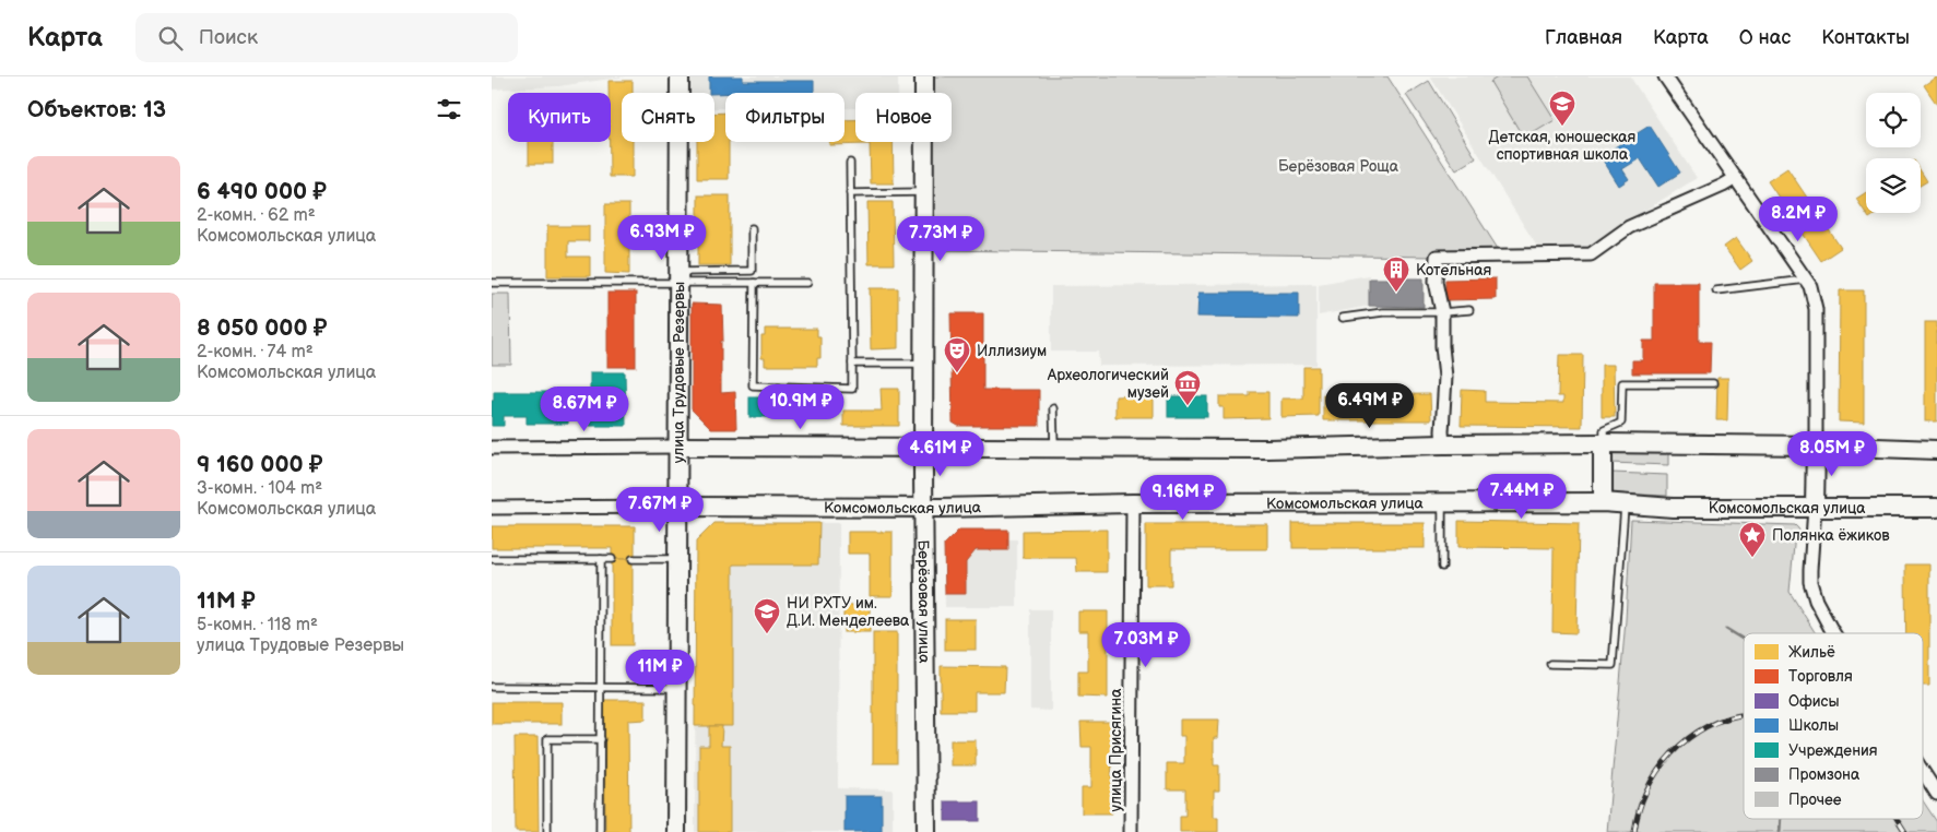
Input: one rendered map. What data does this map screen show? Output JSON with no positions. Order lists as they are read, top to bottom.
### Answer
{
  "streets": {
    "main road": ["улица Трудовые Резервы", "Комсомольская улица", "Берёзовая улица"],
    "street": ["улица Присягина"]
  },
  "crossings": [
    ["улица Трудовые Резервы", "Комсомольская улица"],
    ["Комсомольская улица", "Берёзовая улица"],
    ["Комсомольская улица", "улица Присягина"]
  ],
  "parks": ["Берёзовая Роща"],
  "places": {
    "school or university": ["Детская, юношеская спортивная школа", "НИ РХТУ им. Д.И. Менделеева"],
    "building": ["Котельная"],
    "theatre": ["Иллизиум"],
    "museum": ["Археологический музей"],
    "place": ["Полянка ёжиков"]
  },
  "legend": [
    "Жильё",
    "Торговля",
    "Офисы",
    "Школы",
    "Учреждения",
    "Промзона",
    "Прочее"
  ],
  "page": {
    "header": "Карта",
    "search": "Поиск",
    "nav": [
      "Главная",
      "Карта",
      "О нас",
      "Контакты"
    ],
    "heading": "Объектов: 13",
    "chip": [
      "Купить",
      "Снять",
      "Фильтры",
      "Новое"
    ],
    "list": [
      {
        "name": "6 490 000 ₽",
        "note": "2-комн. · 62 m² · Комсомольская улица"
      },
      {
        "name": "8 050 000 ₽",
        "note": "2-комн. · 74 m² · Комсомольская улица"
      },
      {
        "name": "9 160 000 ₽",
        "note": "3-комн. · 104 m² · Комсомольская улица"
      },
      {
        "name": "11M ₽",
        "note": "5-комн. · 118 m² · улица Трудовые Резервы"
      }
    ],
    "price": [
      "8.2M ₽",
      "6.93M ₽",
      "7.73M ₽",
      "6.49M ₽",
      "10.9M ₽",
      "8.67M ₽",
      "4.61M ₽",
      "8.05M ₽",
      "7.44M ₽",
      "9.16M ₽",
      "7.67M ₽",
      "7.03M ₽",
      "11M ₽"
    ]
  }
}
